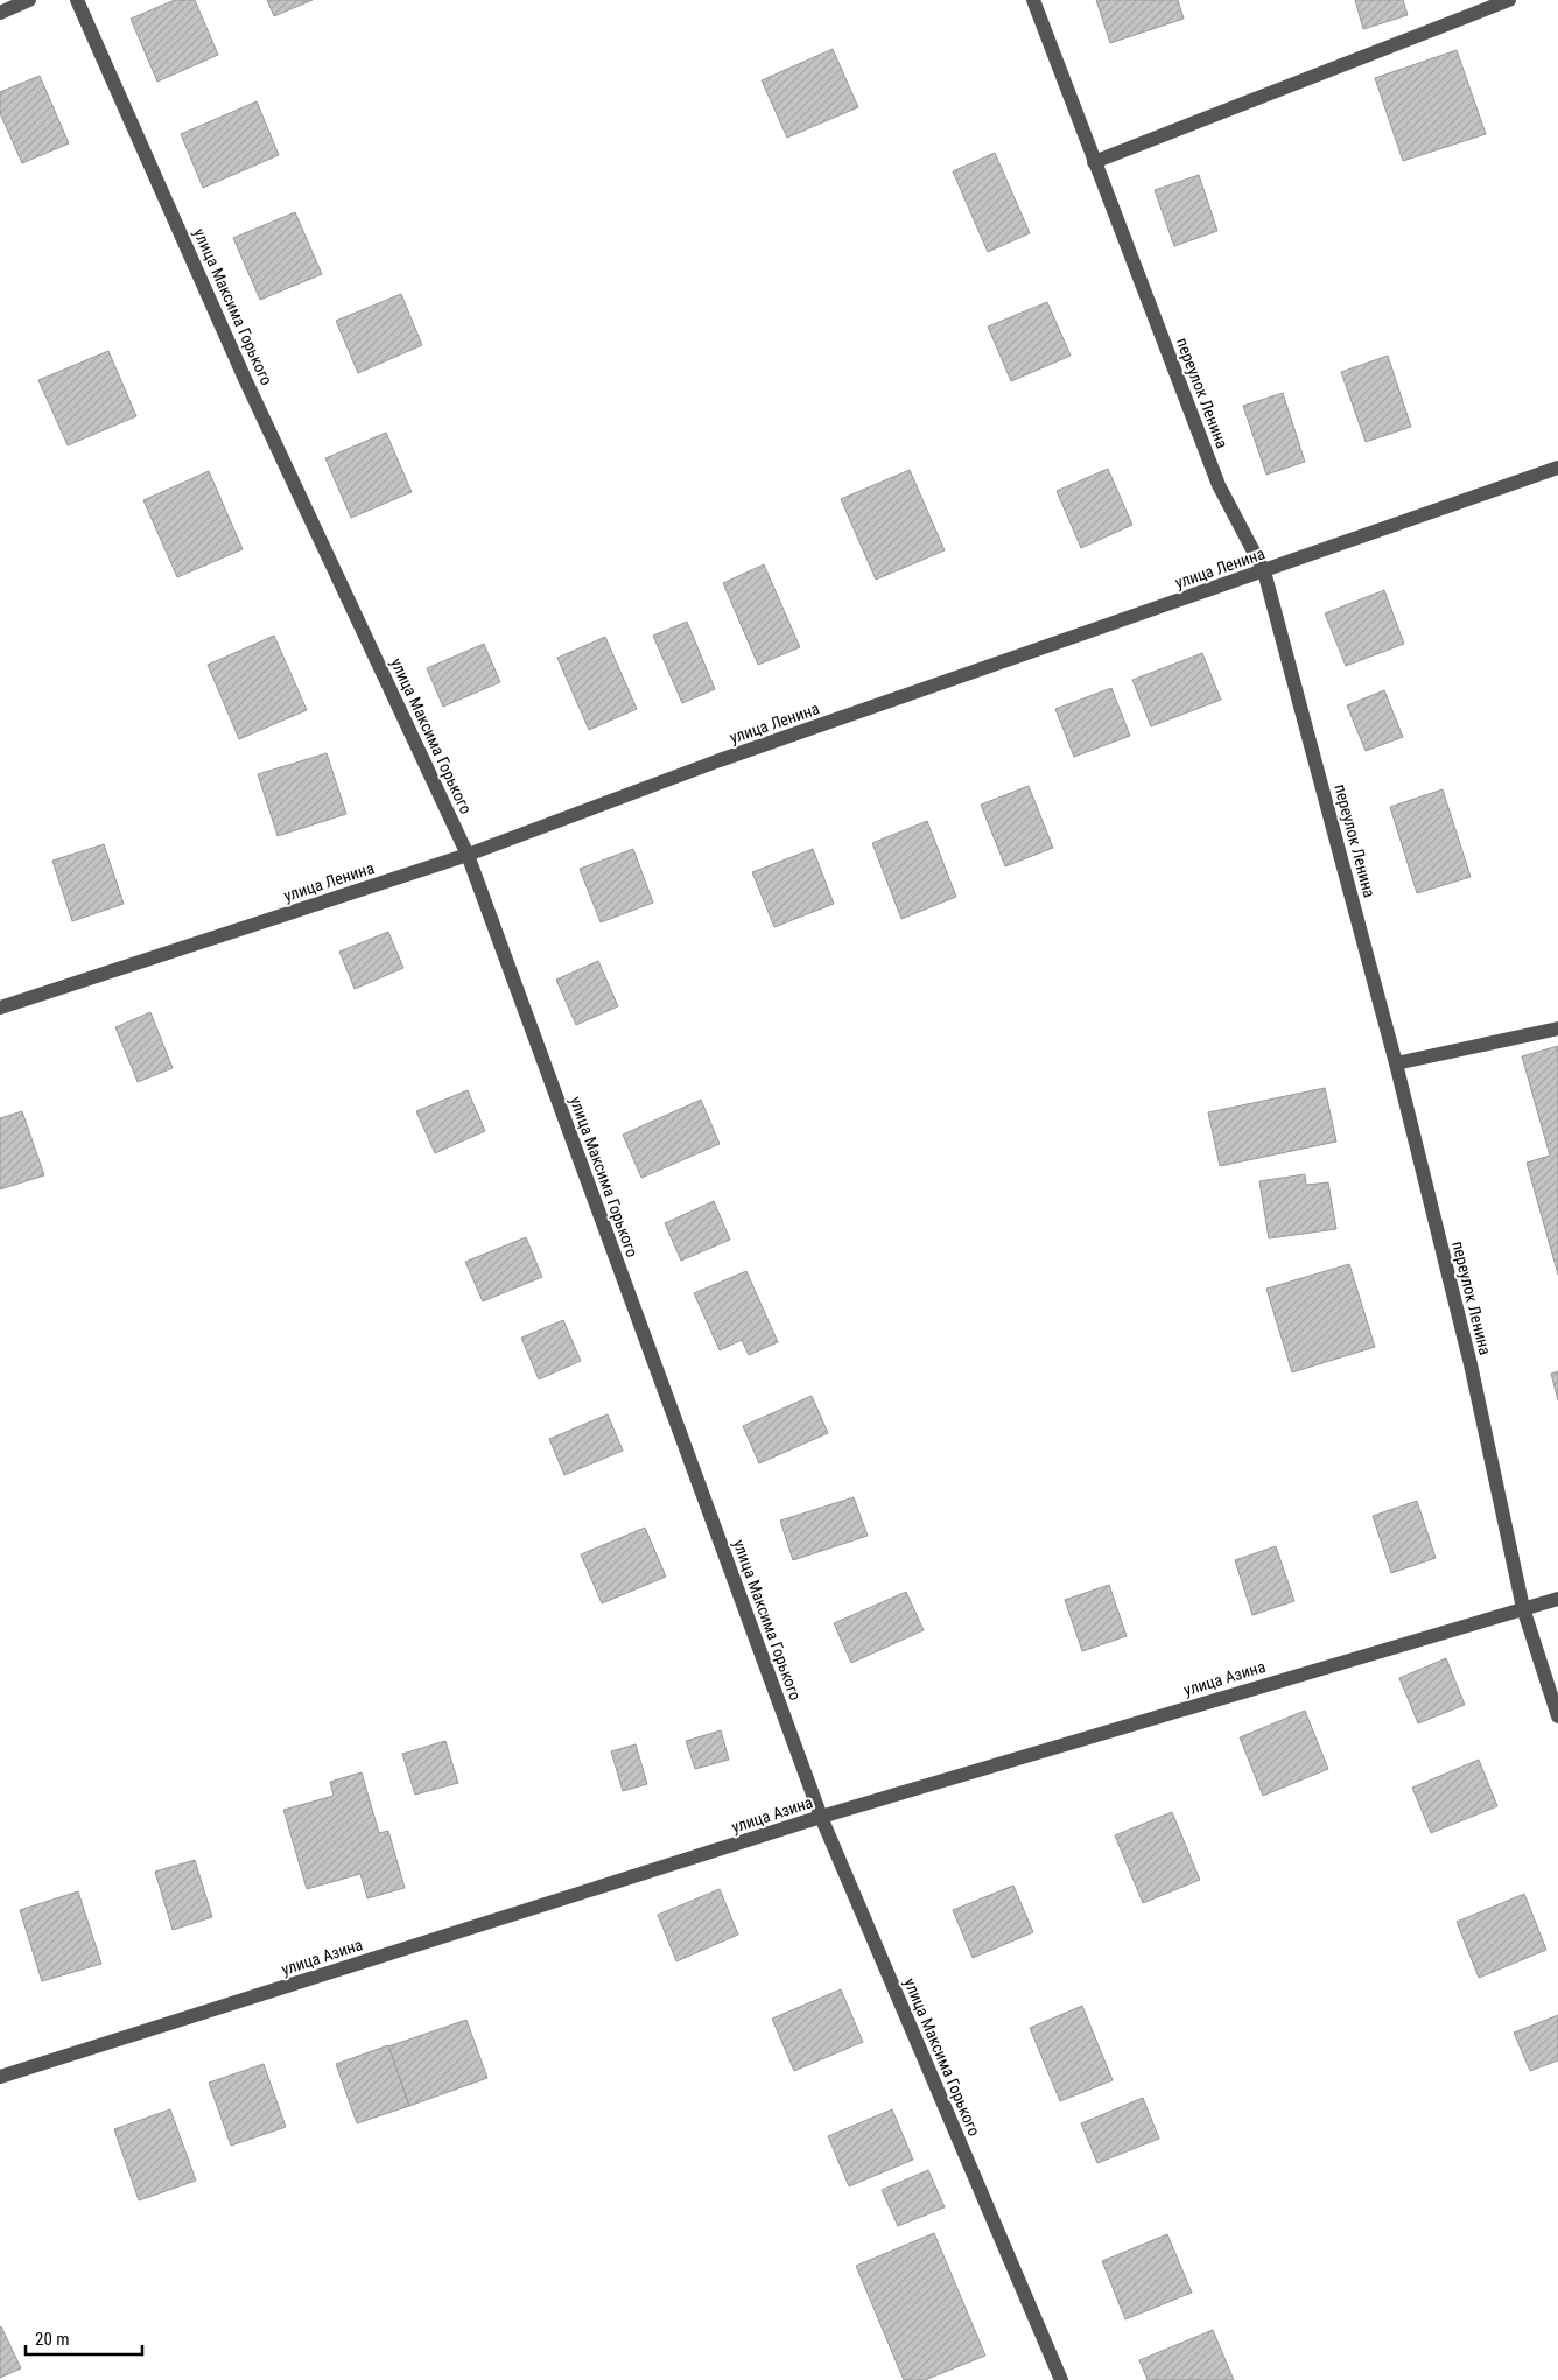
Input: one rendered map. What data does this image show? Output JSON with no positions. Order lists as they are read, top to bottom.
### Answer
{
  "streets": {
    "street": [
      "улица Максима Горького",
      "переулок Ленина",
      "улица Ленина",
      "улица Азина"
    ]
  },
  "crossings": [
    ["улица Максима Горького", "улица Ленина"],
    ["улица Максима Горького", "улица Азина"],
    ["переулок Ленина", "улица Ленина"],
    ["переулок Ленина", "улица Азина"]
  ],
  "scale_bar": "20 m"
}
